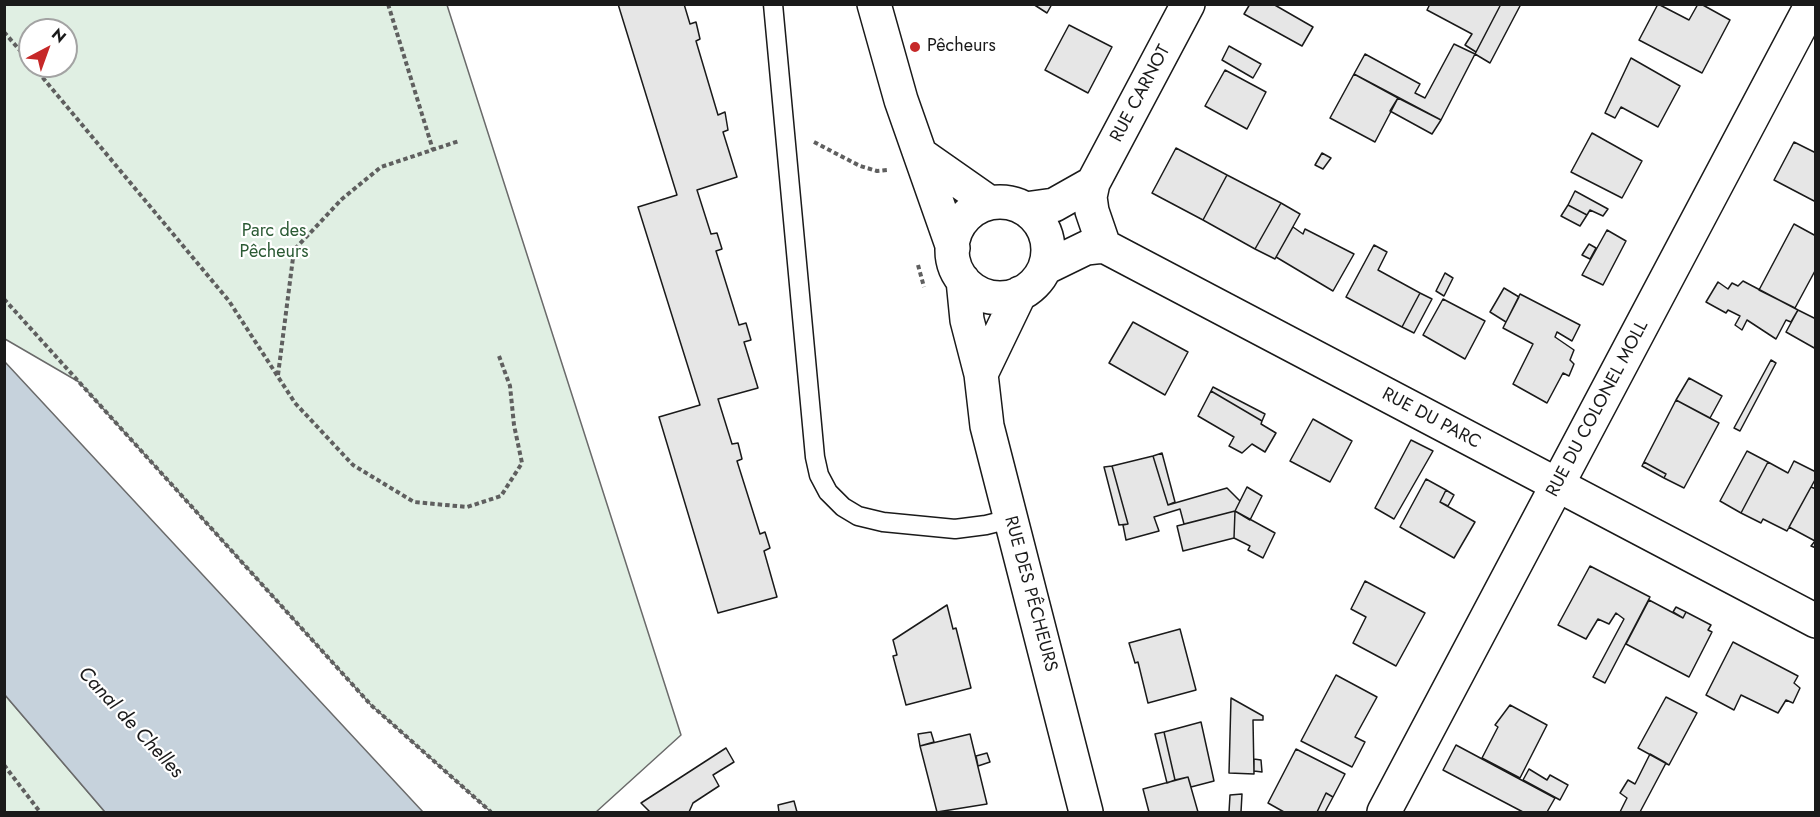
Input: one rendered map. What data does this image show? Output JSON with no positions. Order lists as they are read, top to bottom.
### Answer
{
  "streets": {
    "street": [
      "RUE CARNOT",
      "RUE DU COLONEL MOLL",
      "RUE DU PARC",
      "RUE DES PÊCHEURS"
    ]
  },
  "crossings": [
    ["RUE CARNOT", "RUE DU PARC"],
    ["RUE DU COLONEL MOLL", "RUE DU PARC"]
  ],
  "water": ["Canal de Chelles"],
  "parks": ["Parc des Pêcheurs"],
  "places": ["Pêcheurs"],
  "north": "top right"
}
